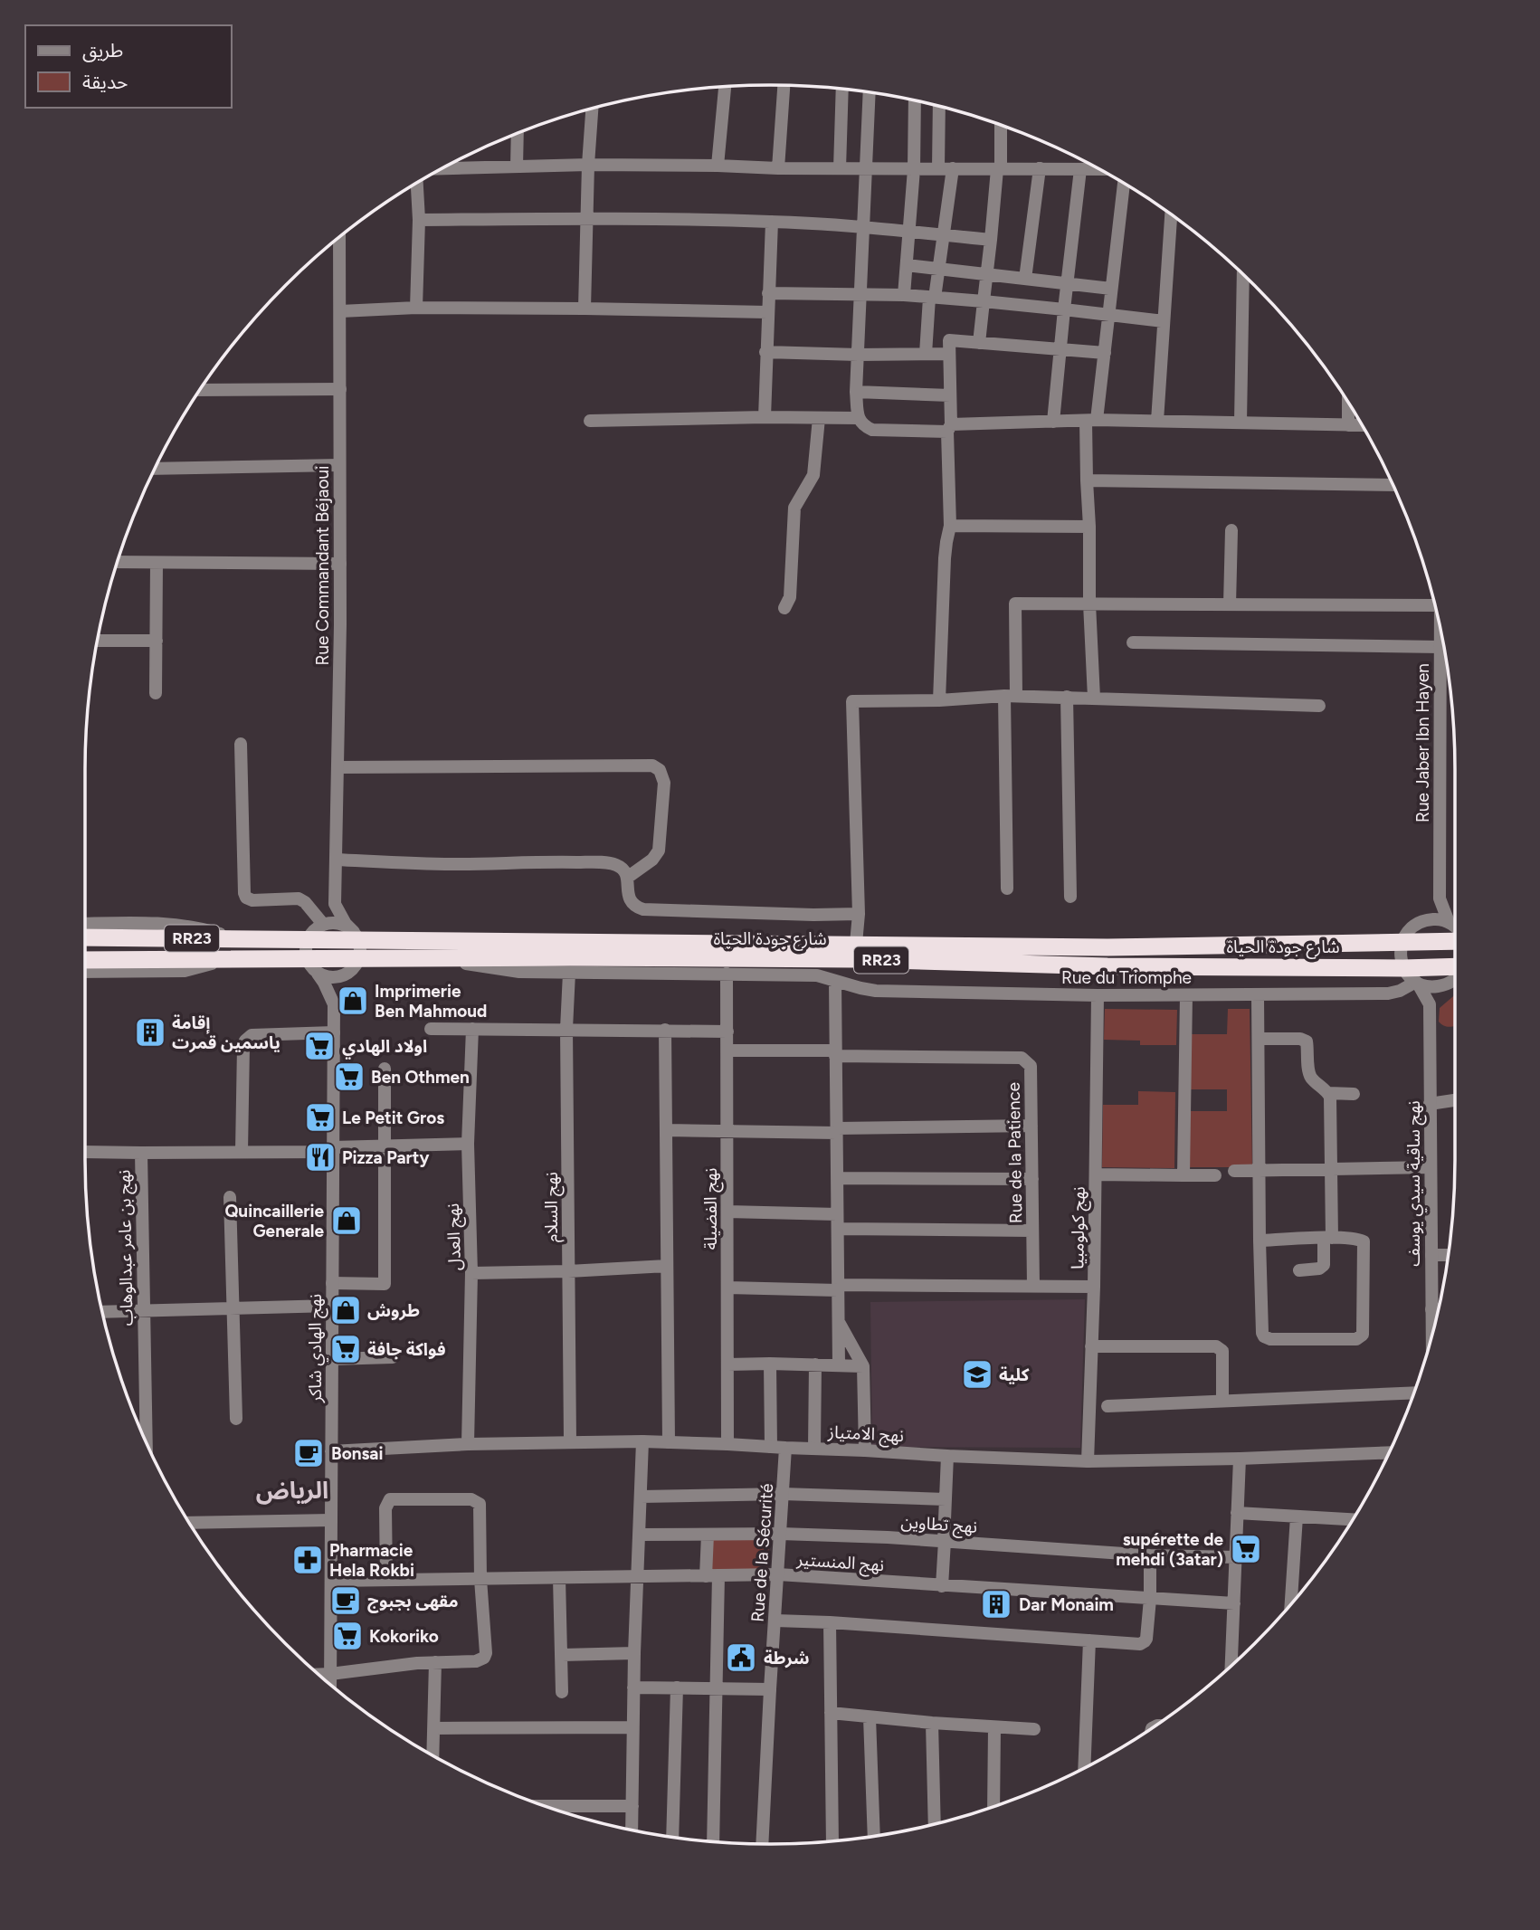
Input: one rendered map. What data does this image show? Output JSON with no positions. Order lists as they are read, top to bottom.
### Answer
{
  "streets": {
    "highway": ["RR23", "شارع جودة الحياة"],
    "street": [
      "Rue Commandant Béjaoui",
      "Rue Jaber Ibn Hayen",
      "Rue du Triomphe",
      "Rue de la Patience",
      "نهج ساقية سيدي يوسف",
      "نهج السلام",
      "نهج الفضيلة",
      "نهج كولومبيا",
      "نهج العدل",
      "نهج بن عامر عبدالوهاب",
      "نهج الهادي شاكر",
      "نهج الامتياز",
      "نهج تطاوين",
      "Rue de la Sécurité",
      "نهج المنستير"
    ]
  },
  "crossings": [
    ["شارع جودة الحياة", "Rue du Triomphe"],
    ["Rue du Triomphe", "نهج السلام"],
    ["Rue du Triomphe", "نهج الفضيلة"],
    ["Rue du Triomphe", "نهج كولومبيا"],
    ["Rue de la Patience", "نهج الفضيلة"],
    ["نهج السلام", "نهج الامتياز"],
    ["نهج الفضيلة", "نهج الامتياز"],
    ["نهج كولومبيا", "نهج الامتياز"],
    ["نهج العدل", "نهج بن عامر عبدالوهاب"],
    ["نهج العدل", "نهج الامتياز"],
    ["نهج بن عامر عبدالوهاب", "نهج الهادي شاكر"],
    ["نهج الهادي شاكر", "نهج الامتياز"],
    ["نهج الهادي شاكر", "نهج المنستير"],
    ["نهج الامتياز", "Rue de la Sécurité"],
    ["نهج تطاوين", "Rue de la Sécurité"],
    ["Rue de la Sécurité", "نهج المنستير"]
  ],
  "districts": ["الرياض"],
  "places": {
    "shop": ["Imprimerie Ben Mahmoud", "Quincaillerie Generale", "طروش"],
    "building": ["إقامة ياسمين قمرت", "Dar Monaim"],
    "supermarket": [
      "اولاد الهادي",
      "Ben Othmen",
      "Le Petit Gros",
      "فواكة جافة",
      "supérette de mehdi (3atar)",
      "Kokoriko"
    ],
    "restaurant": ["Pizza Party"],
    "school or university": ["كلية"],
    "cafe": ["Bonsai", "مقهى بجبوج"],
    "pharmacy": ["Pharmacie Hela Rokbi"],
    "public building": ["شرطة"]
  },
  "legend": ["طريق", "حديقة"]
}
